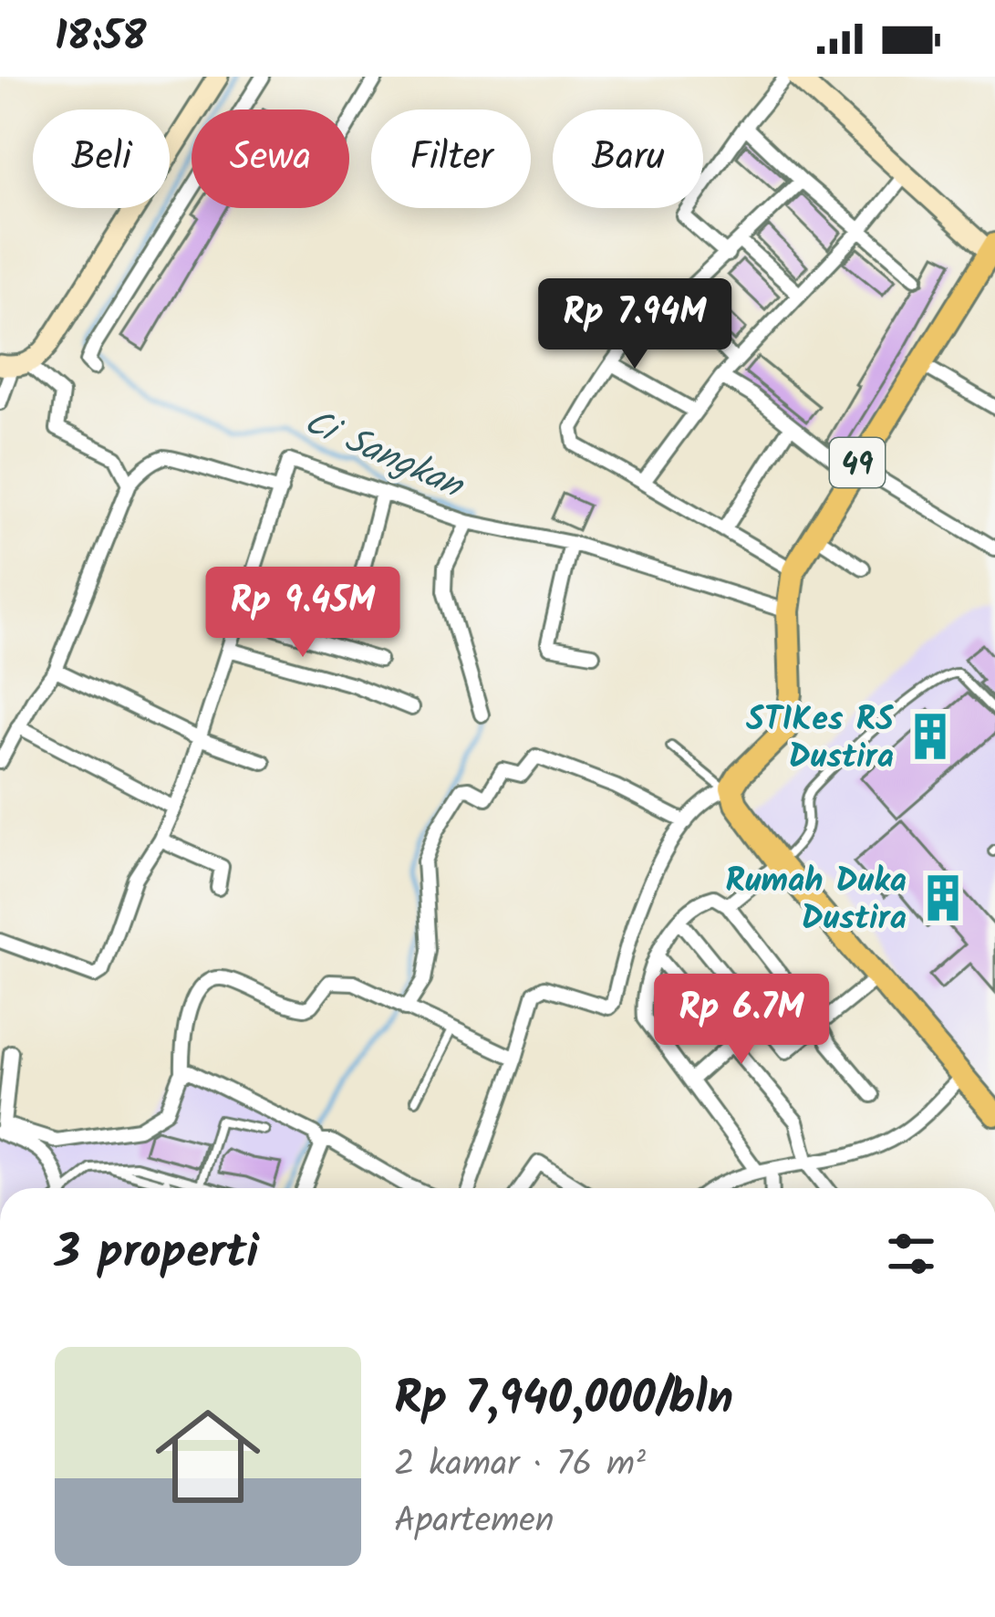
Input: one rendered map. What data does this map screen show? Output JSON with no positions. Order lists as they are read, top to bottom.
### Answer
{
  "streets": {
    "main road": ["49"]
  },
  "water": ["Ci Sangkan"],
  "places": {
    "building": ["STIKes RS Dustira", "Rumah Duka Dustira"]
  },
  "page": {
    "status": "18:58",
    "chip": [
      "Beli",
      "Sewa",
      "Filter",
      "Baru"
    ],
    "price": ["Rp 7.94M", "Rp 9.45M", "Rp 6.7M"],
    "heading": "3 properti",
    "list": [
      {
        "name": "Rp 7,940,000/bln",
        "note": "2 kamar · 76 m² · Apartemen"
      }
    ]
  }
}
